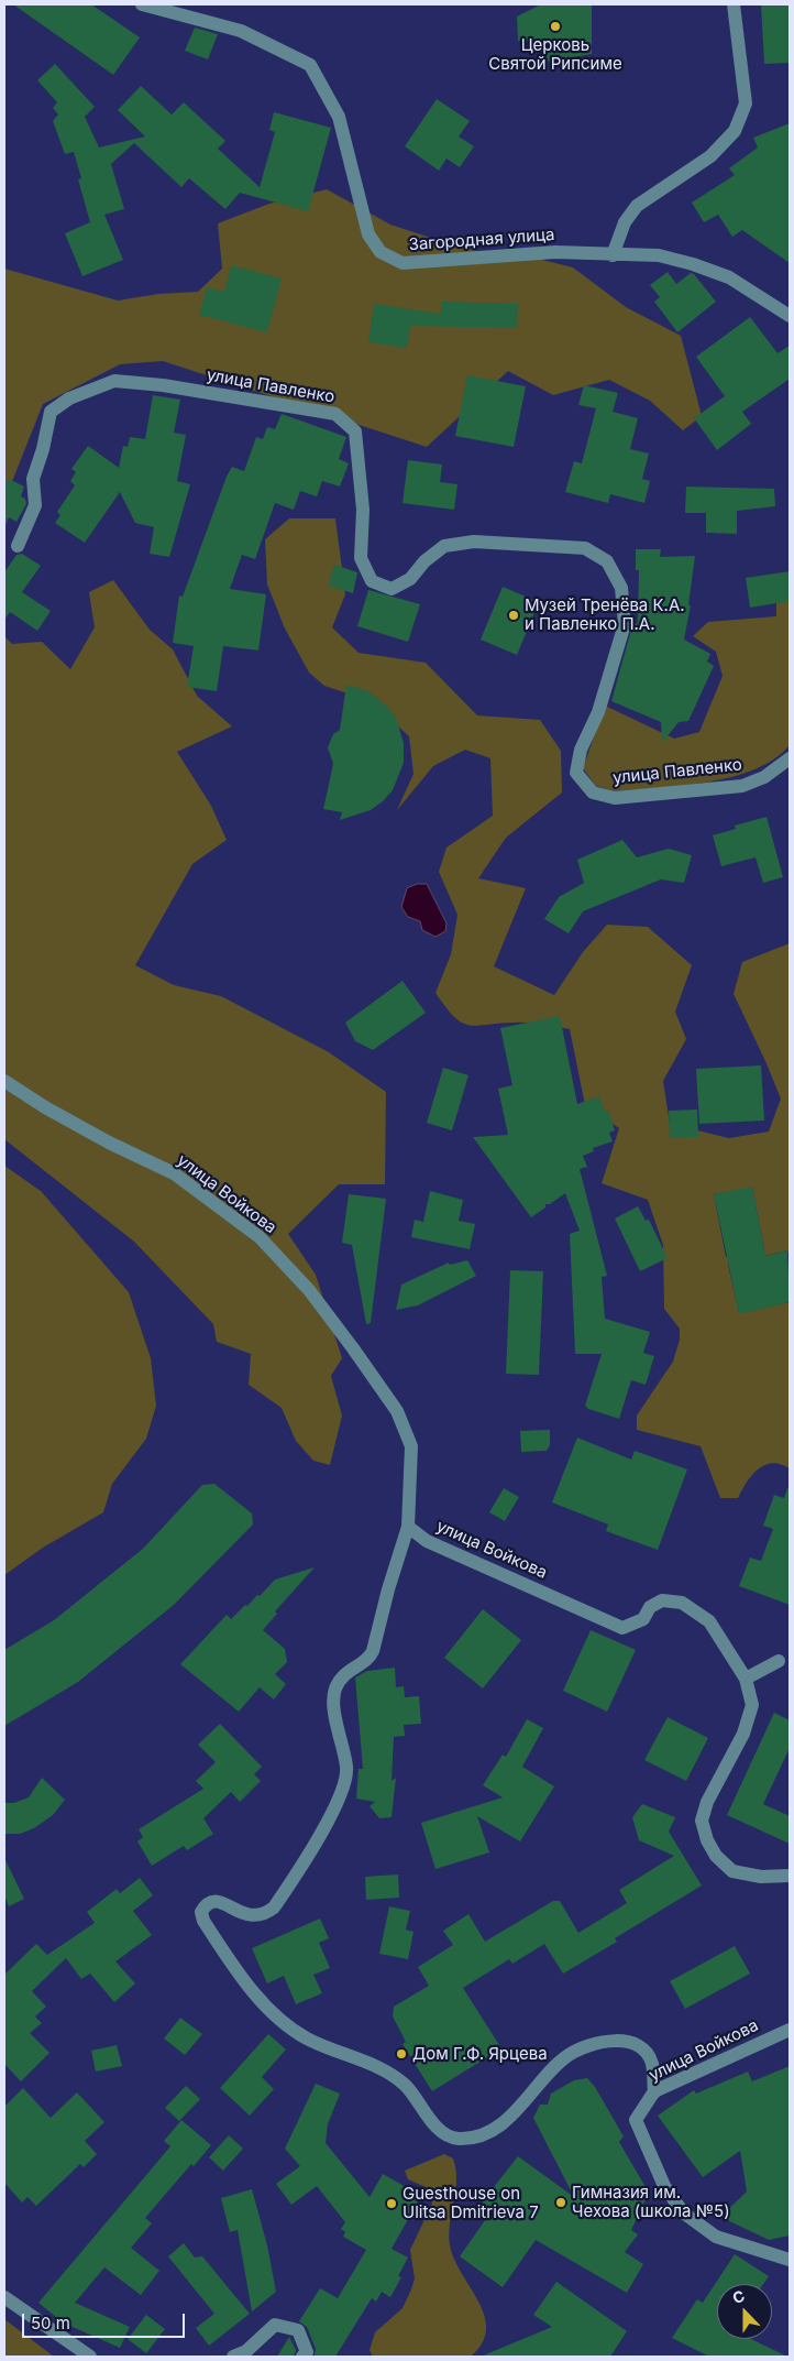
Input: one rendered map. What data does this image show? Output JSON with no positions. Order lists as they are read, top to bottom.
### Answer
{
  "streets": {
    "street": ["Загородная улица", "улица Павленко", "улица Войкова"]
  },
  "places": [
    "Церковь Святой Рипсиме",
    "Музей Тренёва К.А. и Павленко П.А.",
    "Дом Г.Ф. Ярцева",
    "Гимназия им. Чехова (школа №5)",
    "Guesthouse on Ulitsa Dmitrieva 7"
  ],
  "scale_bar": "50 m",
  "north": "top"
}
